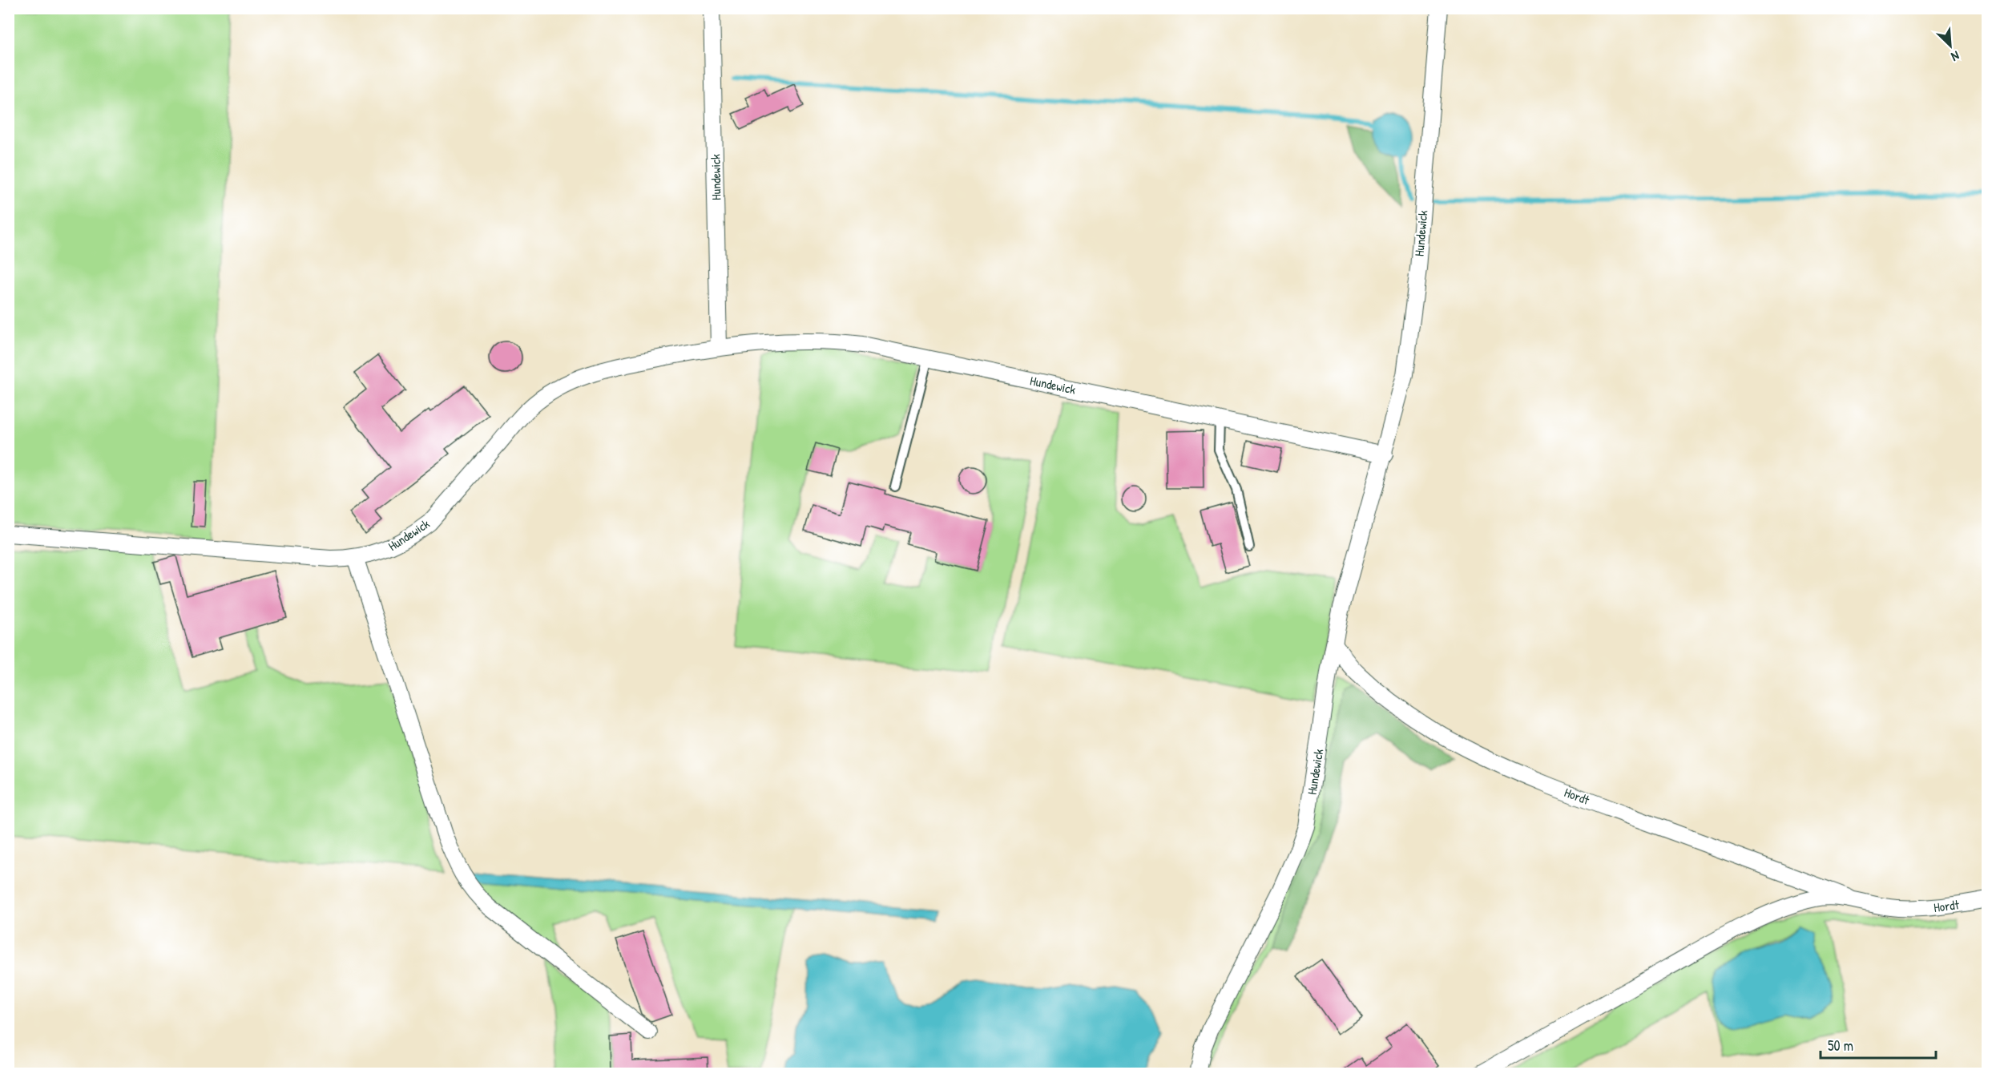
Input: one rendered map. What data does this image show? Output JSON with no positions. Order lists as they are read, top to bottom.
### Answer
{
  "streets": {
    "street": ["Hundewick", "Hordt"]
  },
  "crossings": [
    ["Hundewick", "Hordt"]
  ],
  "scale_bar": "50 m",
  "north": "bottom right"
}
